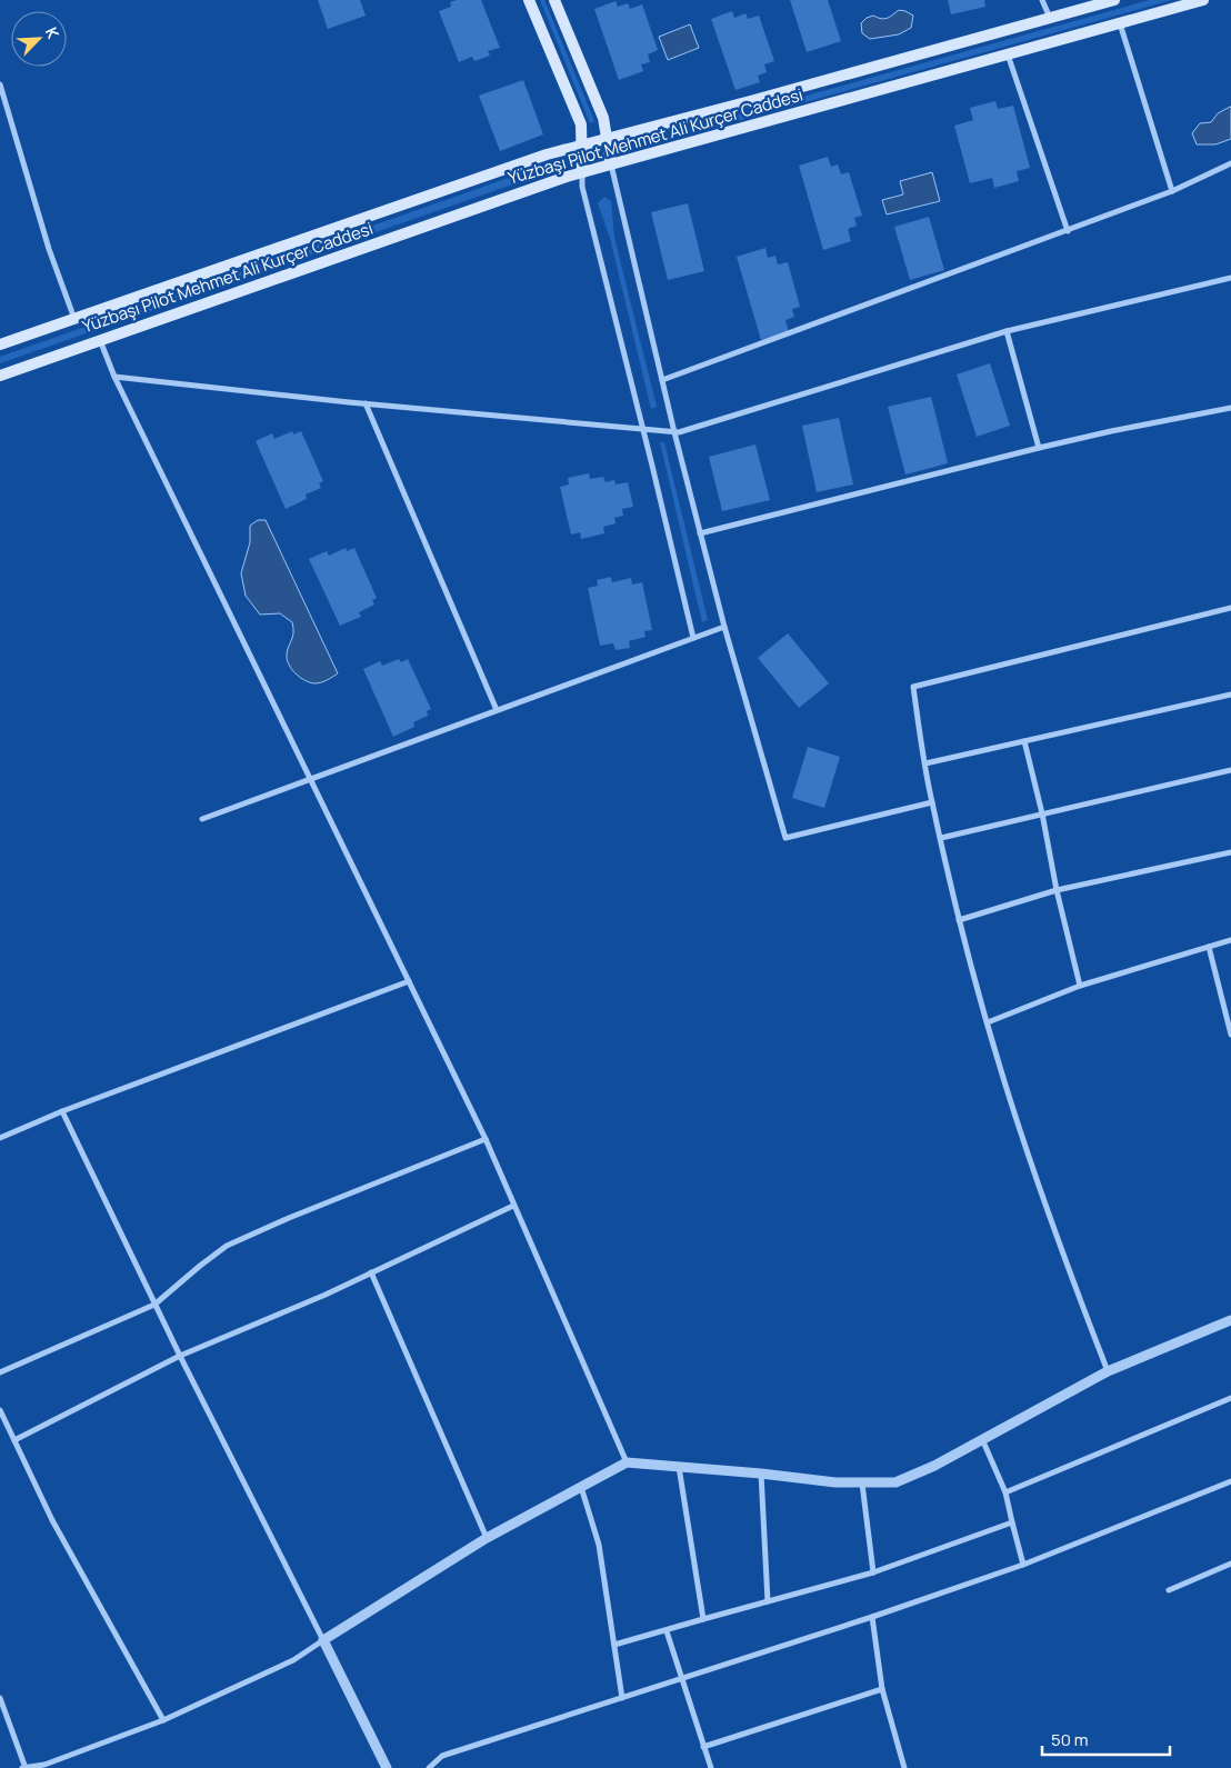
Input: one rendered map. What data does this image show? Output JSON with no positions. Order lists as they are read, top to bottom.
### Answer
{
  "streets": {
    "main road": ["Yüzbaşı Pilot Mehmet Ali Kurçer Caddesi"]
  },
  "scale_bar": "50 m",
  "north": "top right"
}
